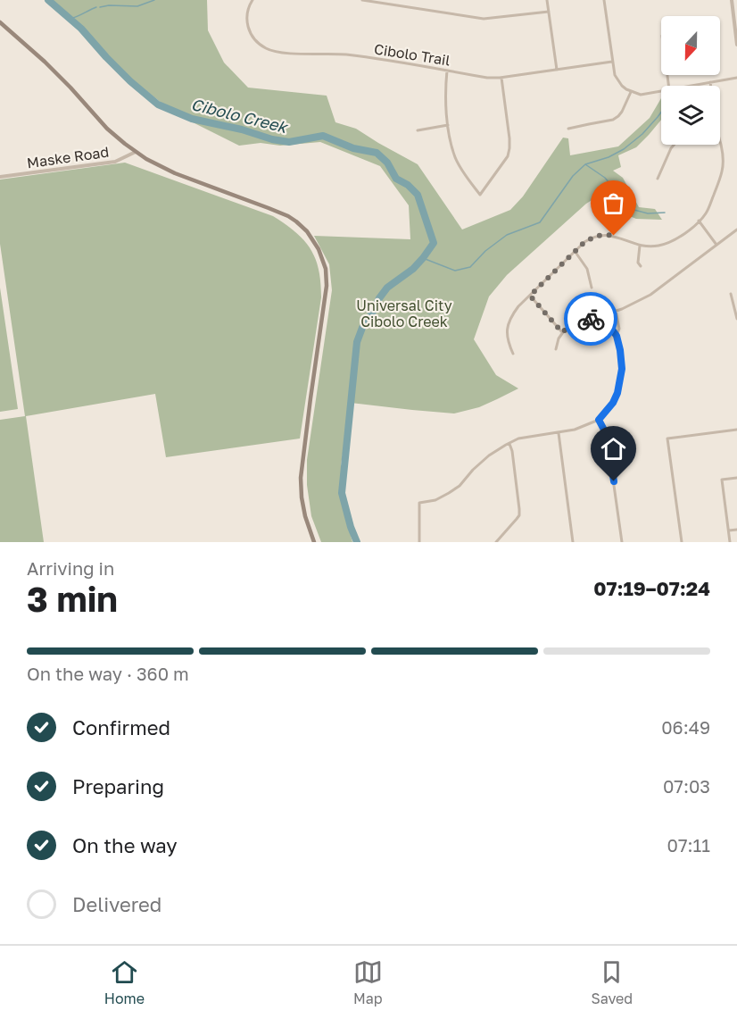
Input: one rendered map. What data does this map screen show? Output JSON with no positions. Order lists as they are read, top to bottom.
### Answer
{
  "streets": {
    "street": ["Cibolo Trail", "Maske Road"]
  },
  "water": ["Cibolo Creek"],
  "parks": ["Universal City Cibolo Creek"],
  "north": "bottom",
  "page": {
    "heading": ["3 min", "Arriving in", "07:19–07:24"],
    "bar": "On the way · 360 m",
    "list": [
      ["Confirmed", "06:49"],
      ["Preparing", "07:03"],
      ["On the way", "07:11"],
      "Delivered"
    ],
    "tabs": ["Home", "Map", "Saved"]
  }
}
